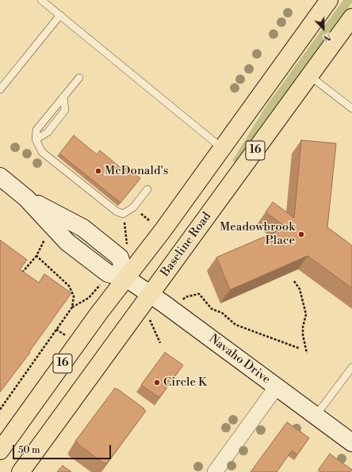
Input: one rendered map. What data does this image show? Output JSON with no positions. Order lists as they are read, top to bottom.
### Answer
{
  "streets": {
    "main road": ["16", "Baseline Road"],
    "street": ["Navaho Drive"]
  },
  "crossings": [
    ["16", "Navaho Drive"],
    ["Baseline Road", "Navaho Drive"]
  ],
  "places": ["McDonald's", "Meadowbrook Place", "Circle K"],
  "scale_bar": "50 m",
  "north": "bottom right"
}
